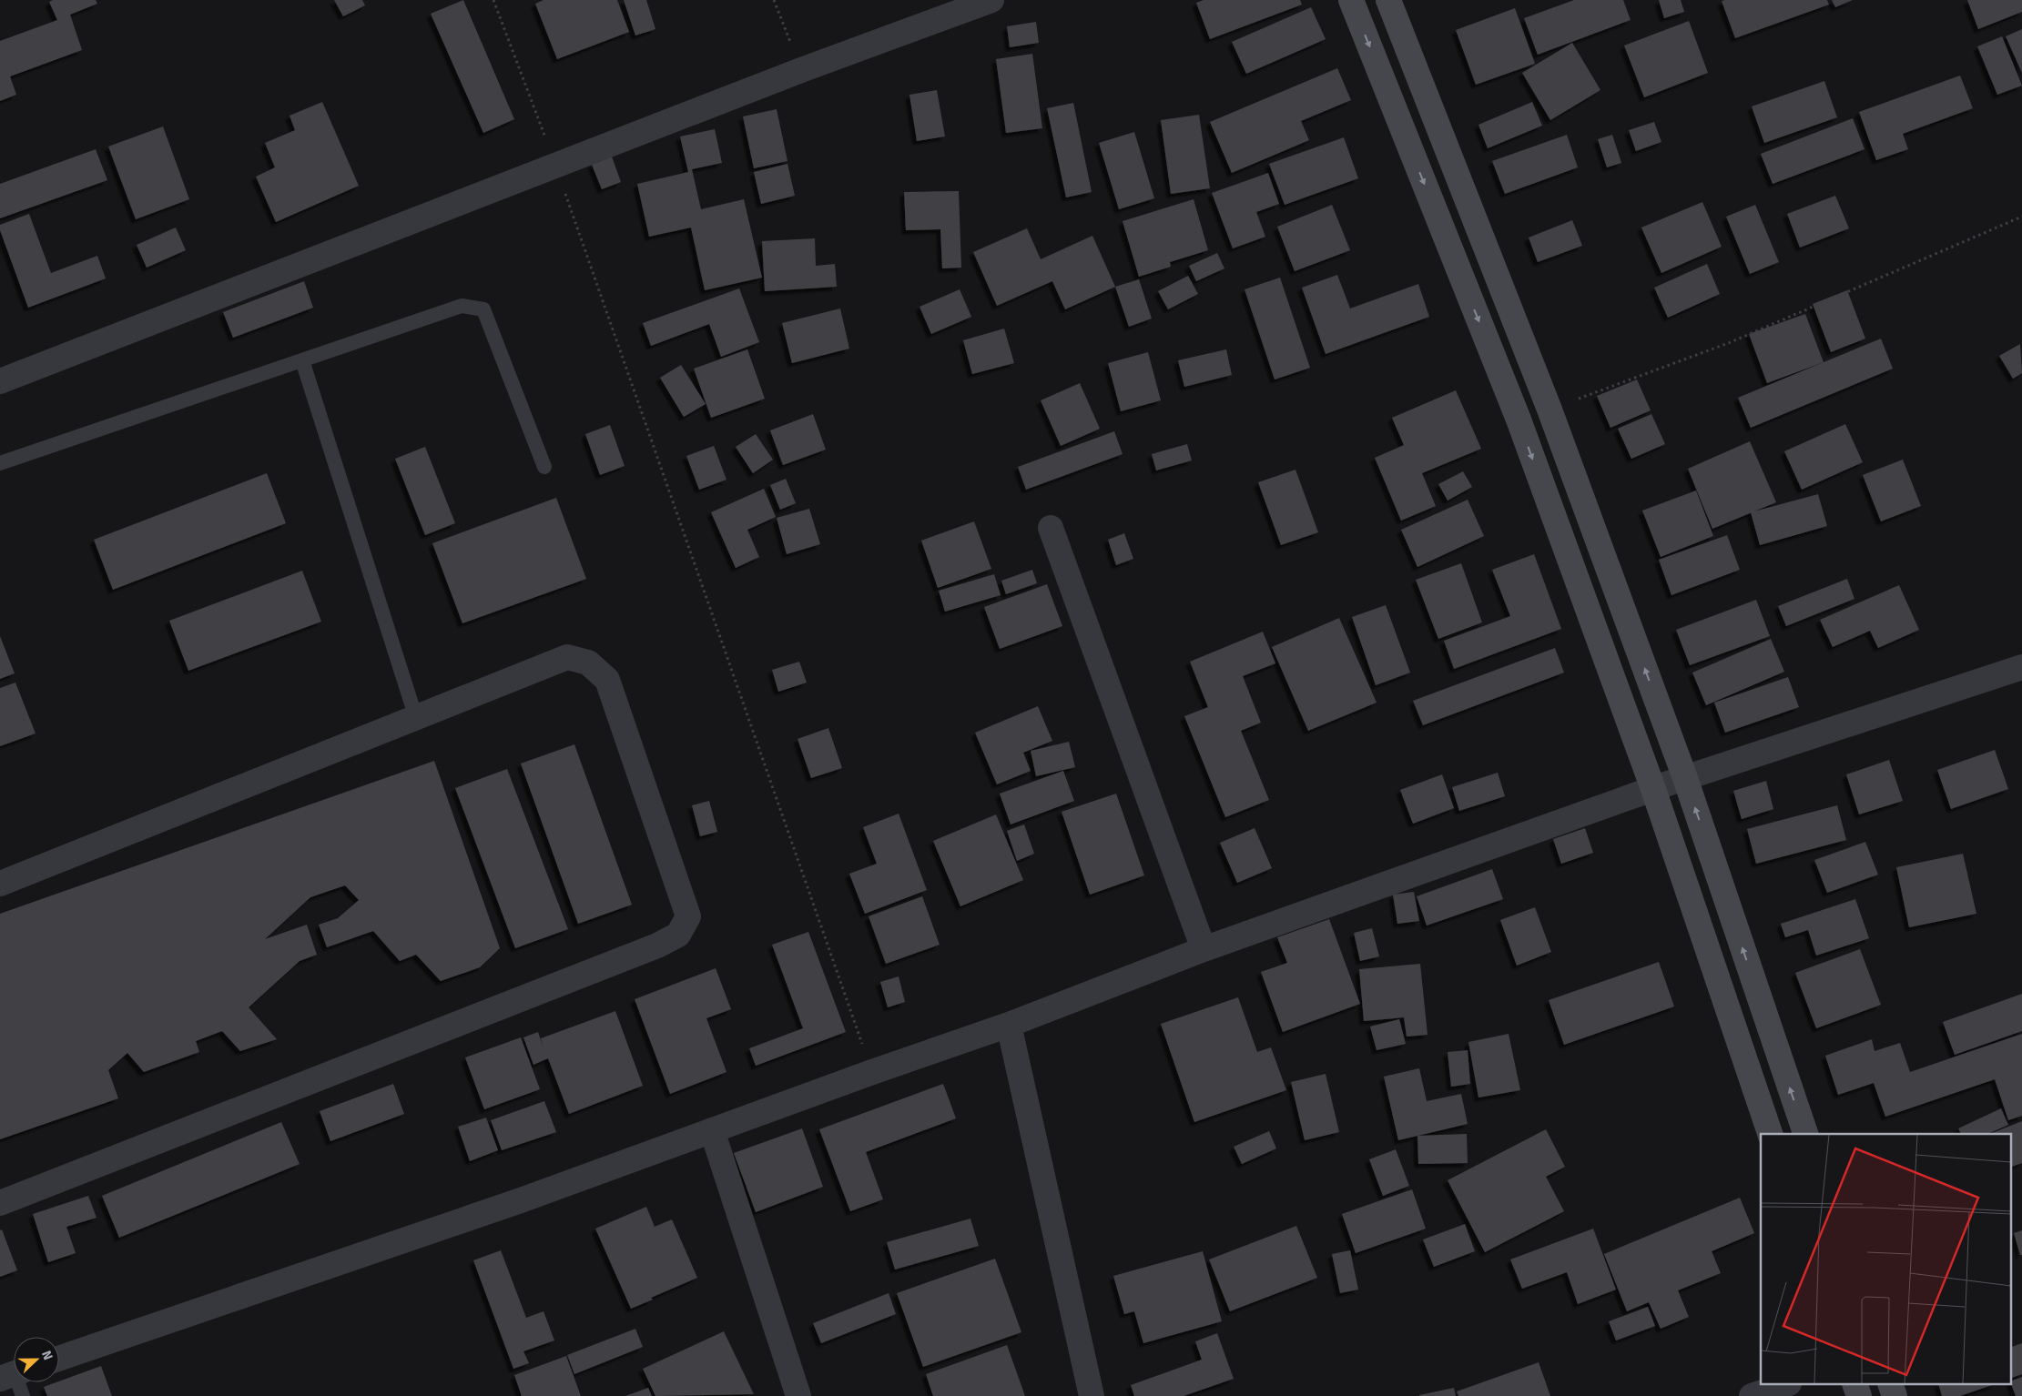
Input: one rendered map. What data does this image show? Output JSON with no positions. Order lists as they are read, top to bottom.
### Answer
{
  "north": "right"
}
